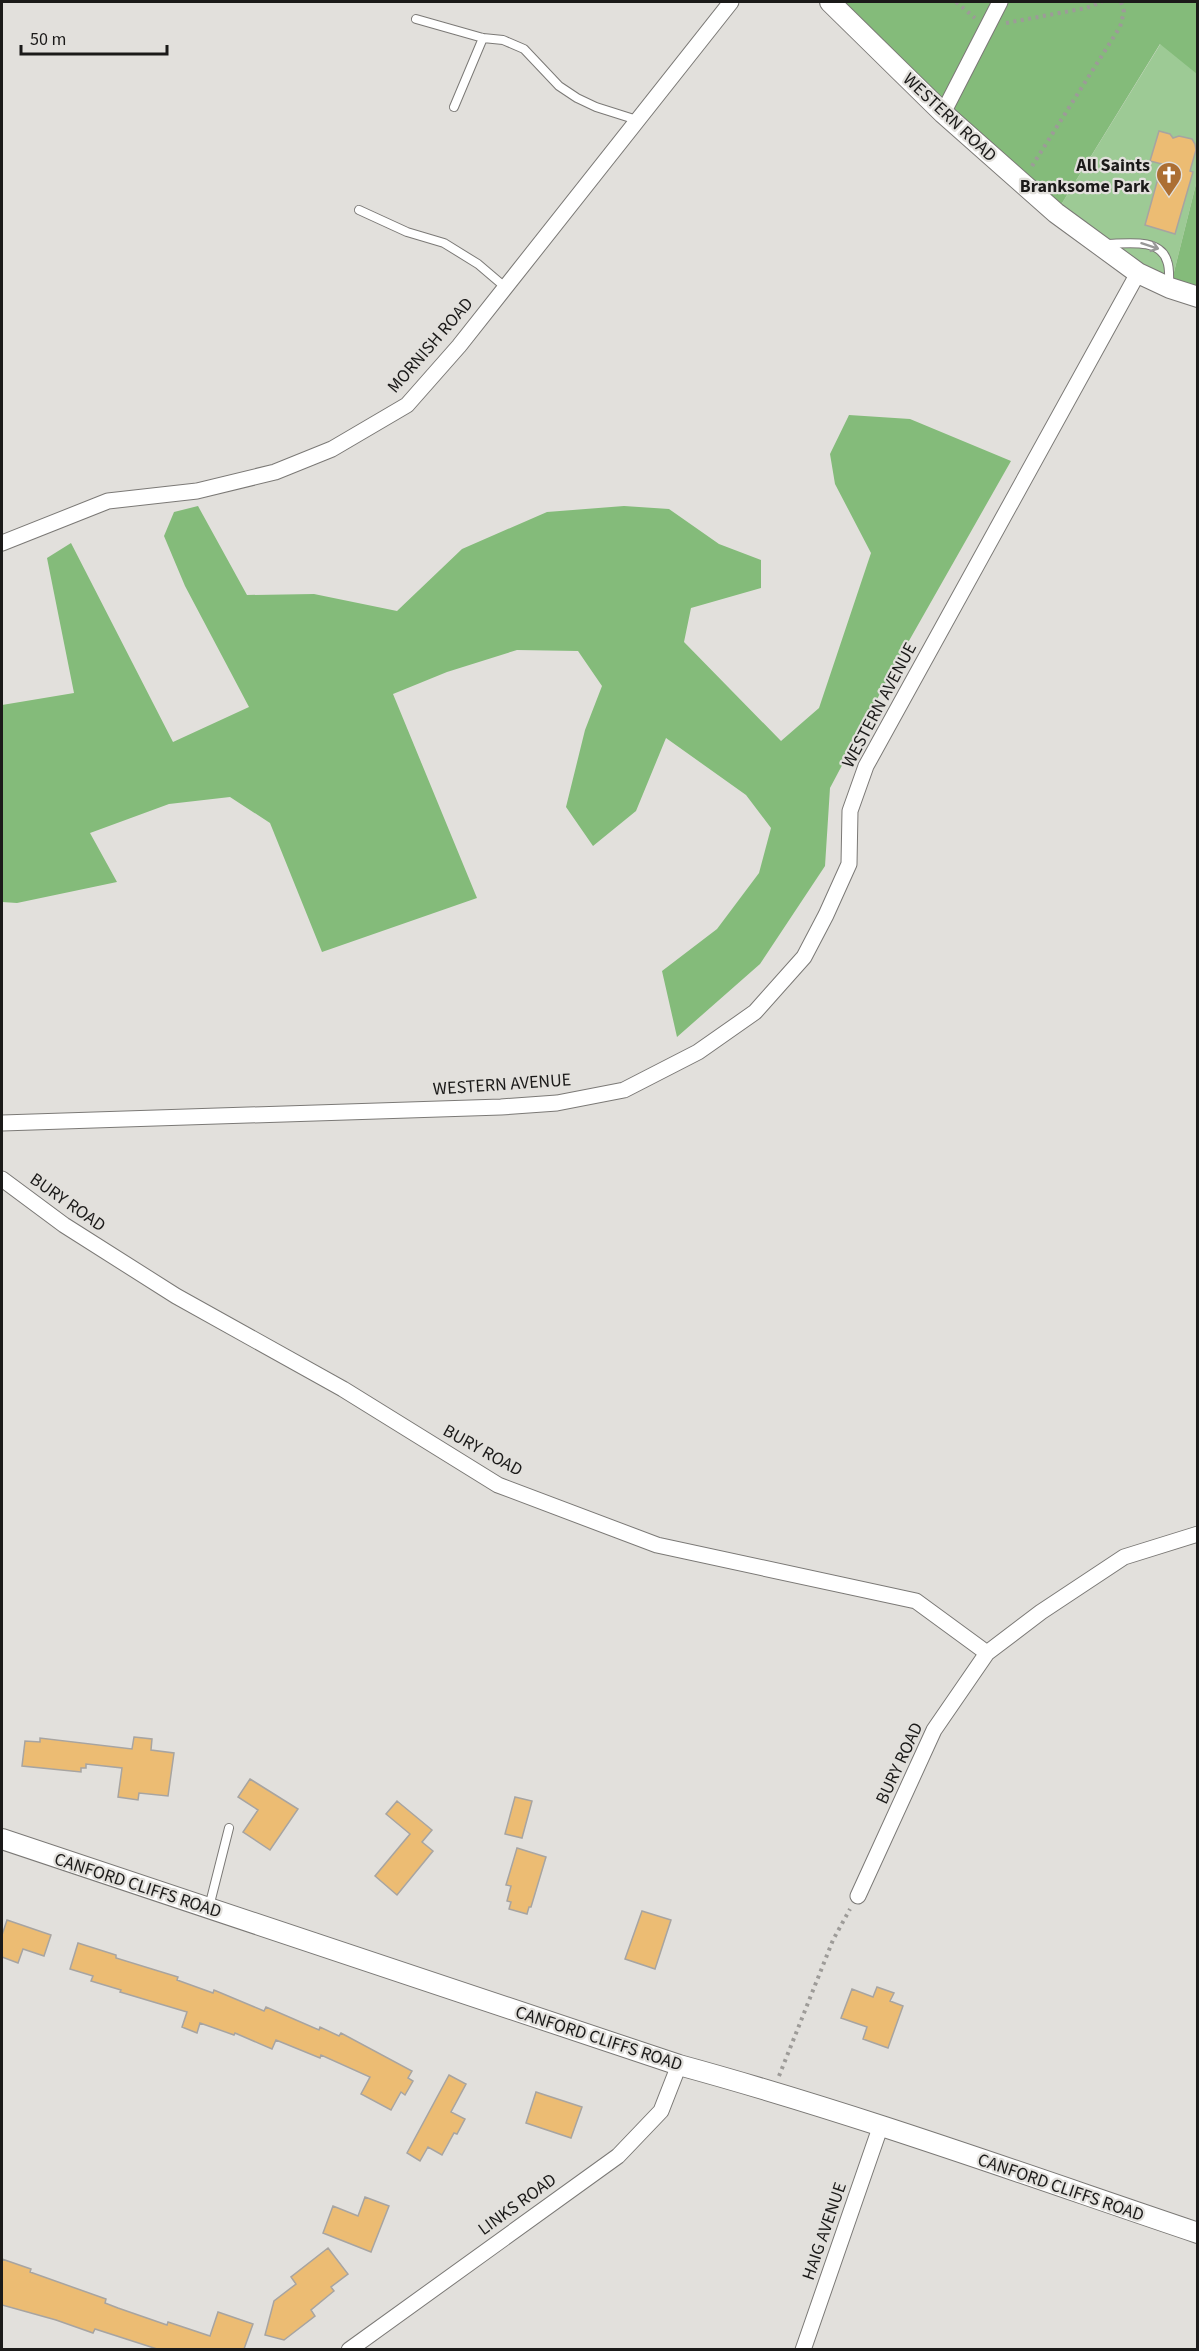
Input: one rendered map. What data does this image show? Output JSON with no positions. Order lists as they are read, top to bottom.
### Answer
{
  "streets": {
    "street": [
      "WESTERN ROAD",
      "MORNISH ROAD",
      "WESTERN AVENUE",
      "BURY ROAD",
      "CANFORD CLIFFS ROAD",
      "LINKS ROAD",
      "HAIG AVENUE"
    ]
  },
  "crossings": [
    ["WESTERN ROAD", "WESTERN AVENUE"],
    ["CANFORD CLIFFS ROAD", "LINKS ROAD"],
    ["CANFORD CLIFFS ROAD", "HAIG AVENUE"]
  ],
  "places": {
    "church": ["All Saints Branksome Park"]
  },
  "scale_bar": "50 m"
}
